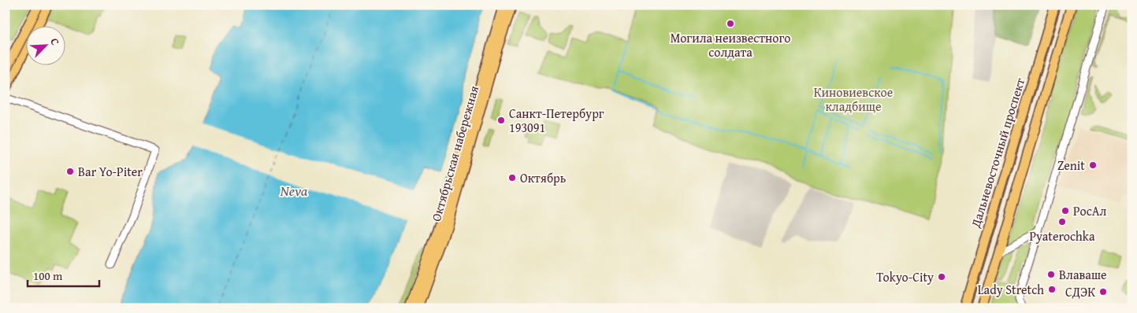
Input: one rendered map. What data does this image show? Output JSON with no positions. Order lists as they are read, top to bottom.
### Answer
{
  "streets": {
    "main road": ["Дальневосточный проспект", "Октябрьская набережная"]
  },
  "water": ["Neva"],
  "parks": ["Киновиевское кладбище"],
  "places": [
    "Могила неизвестного солдата",
    "Санкт-Петербург 193091",
    "Zenit",
    "Bar Yo-Piter",
    "Октябрь",
    "РосАл",
    "Pyaterochka",
    "Влаваше",
    "Tokyo-City",
    "Lady Stretch",
    "СДЭК"
  ],
  "scale_bar": "100 m",
  "north": "top right"
}
